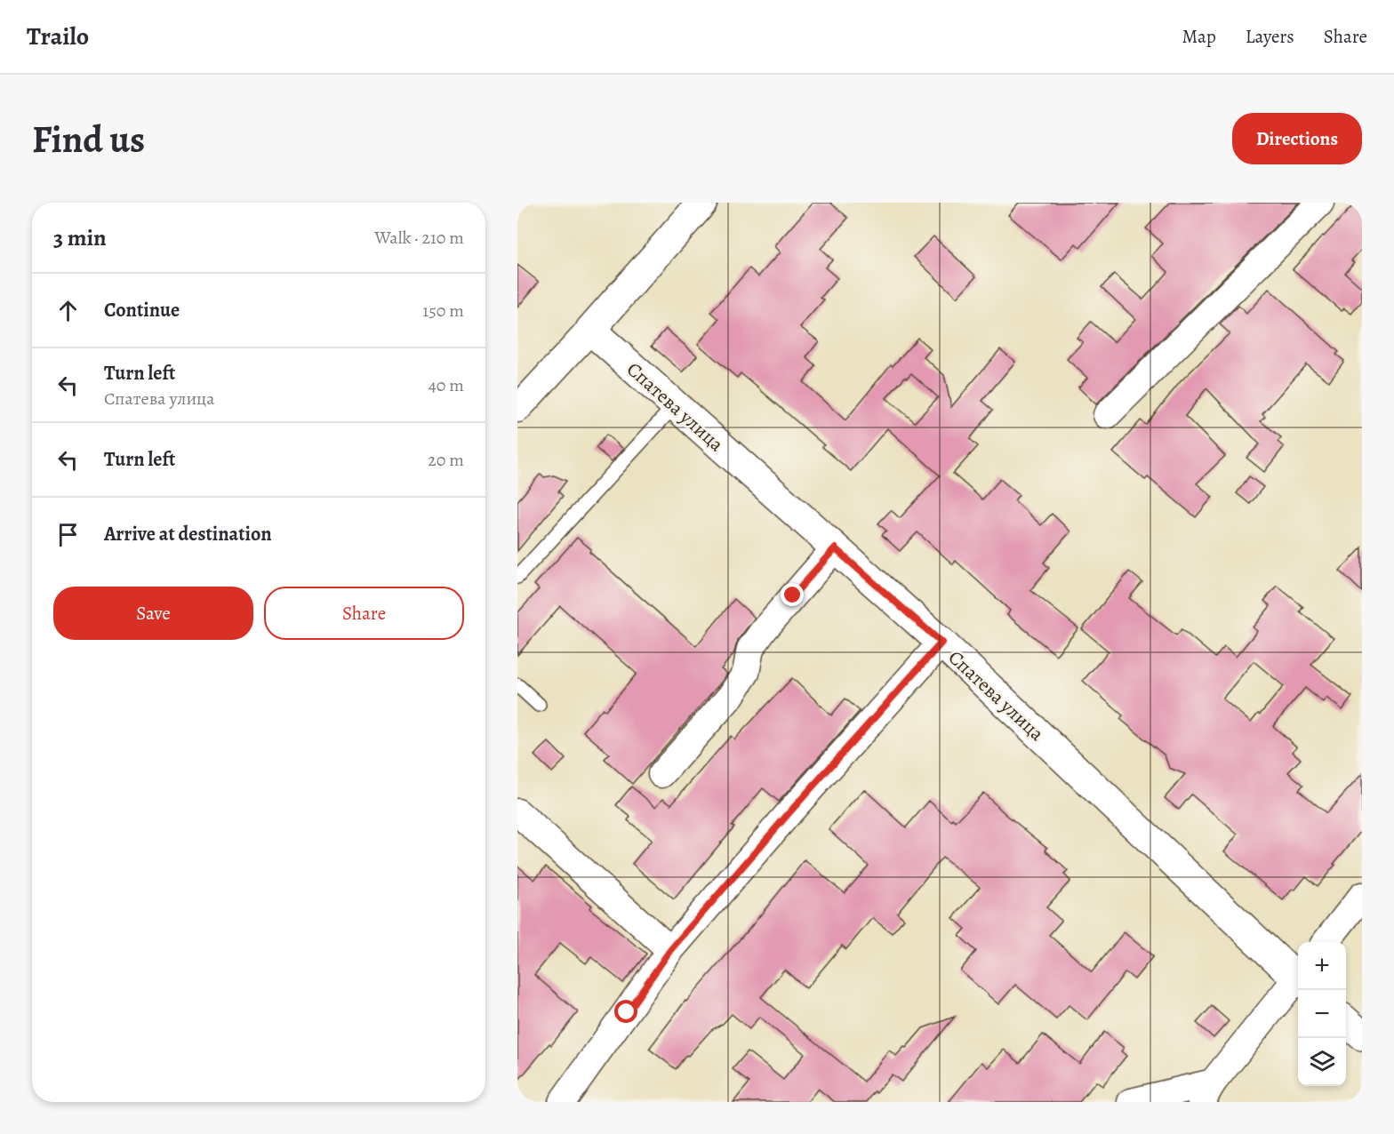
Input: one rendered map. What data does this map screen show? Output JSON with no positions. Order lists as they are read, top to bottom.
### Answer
{
  "streets": {
    "street": ["Спатева улица"]
  },
  "page": {
    "header": "Trailo",
    "nav": ["Map", "Layers", "Share"],
    "buttons": [
      "Directions",
      ["Save", "Share"]
    ],
    "title": "Find us",
    "heading": ["3 min", "Walk · 210 m"],
    "list": [
      ["Continue", "150 m"],
      ["Turn left", "Спатева улица", "40 m"],
      ["Turn left", "20 m"],
      "Arrive at destination"
    ],
    "map_buttons": ["+", "−"]
  }
}
